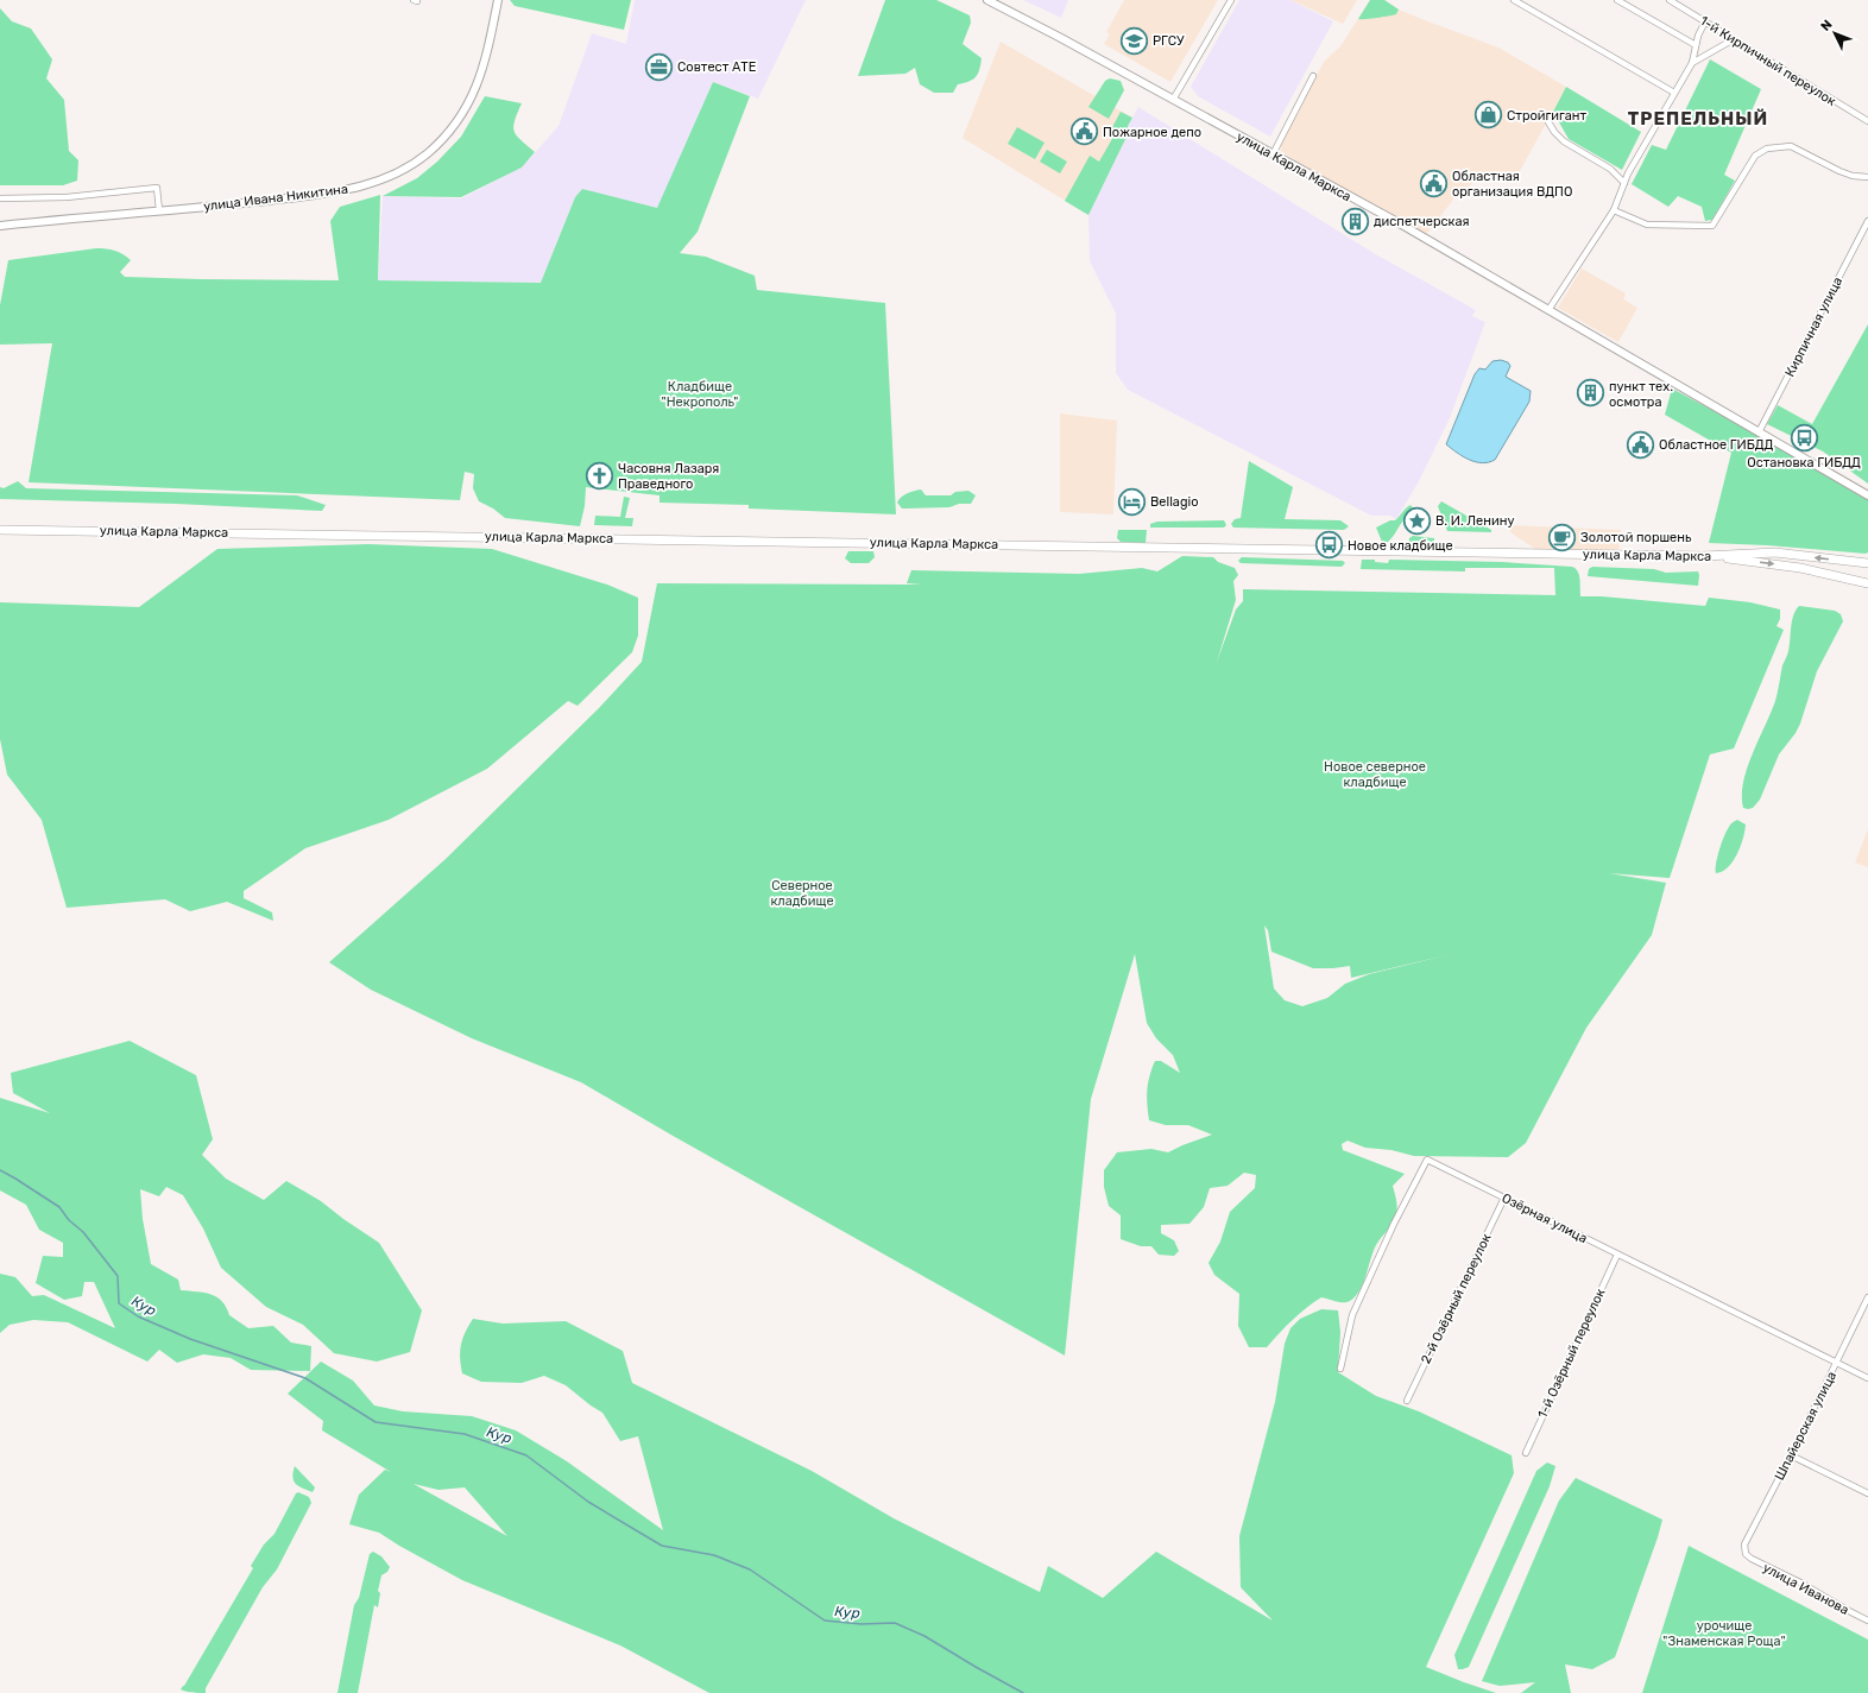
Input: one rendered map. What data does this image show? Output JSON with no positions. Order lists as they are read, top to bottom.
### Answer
{
  "streets": {
    "main road": ["улица Карла Маркса", "улица Ивана Никитина"],
    "street": [
      "1-й Кирпичный переулок",
      "Кирпичная улица",
      "Озёрная улица",
      "2-й Озёрный переулок",
      "1-й Озёрный переулок",
      "Шпайерская улица",
      "улица Иванова"
    ]
  },
  "crossings": [
    ["улица Карла Маркса", "Кирпичная улица"],
    ["Озёрная улица", "2-й Озёрный переулок"],
    ["Озёрная улица", "1-й Озёрный переулок"],
    ["Озёрная улица", "Шпайерская улица"],
    ["Шпайерская улица", "улица Иванова"]
  ],
  "districts": ["ТРЕПЕЛЬНЫЙ"],
  "water": ["Кур"],
  "parks": [
    "Кладбище \"Некрополь\"",
    "Новое северное кладбище",
    "Северное кладбище",
    "урочище \"Знаменская Роща\""
  ],
  "places": {
    "school or university": ["РГСУ"],
    "office": ["Совтест АТЕ"],
    "shop": ["Стройгигант"],
    "public building": ["Пожарное депо", "Областная организация ВДПО", "Областное ГИБДД"],
    "building": ["диспетчерская", "пункт тех. осмотра"],
    "bus stop": ["Остановка ГИБДД", "Новое кладбище"],
    "church": ["Часовня Лазаря Праведного"],
    "hotel": ["Bellagio"],
    "place": ["В. И. Ленину"],
    "cafe": ["Золотой поршень"]
  },
  "north": "top left"
}
